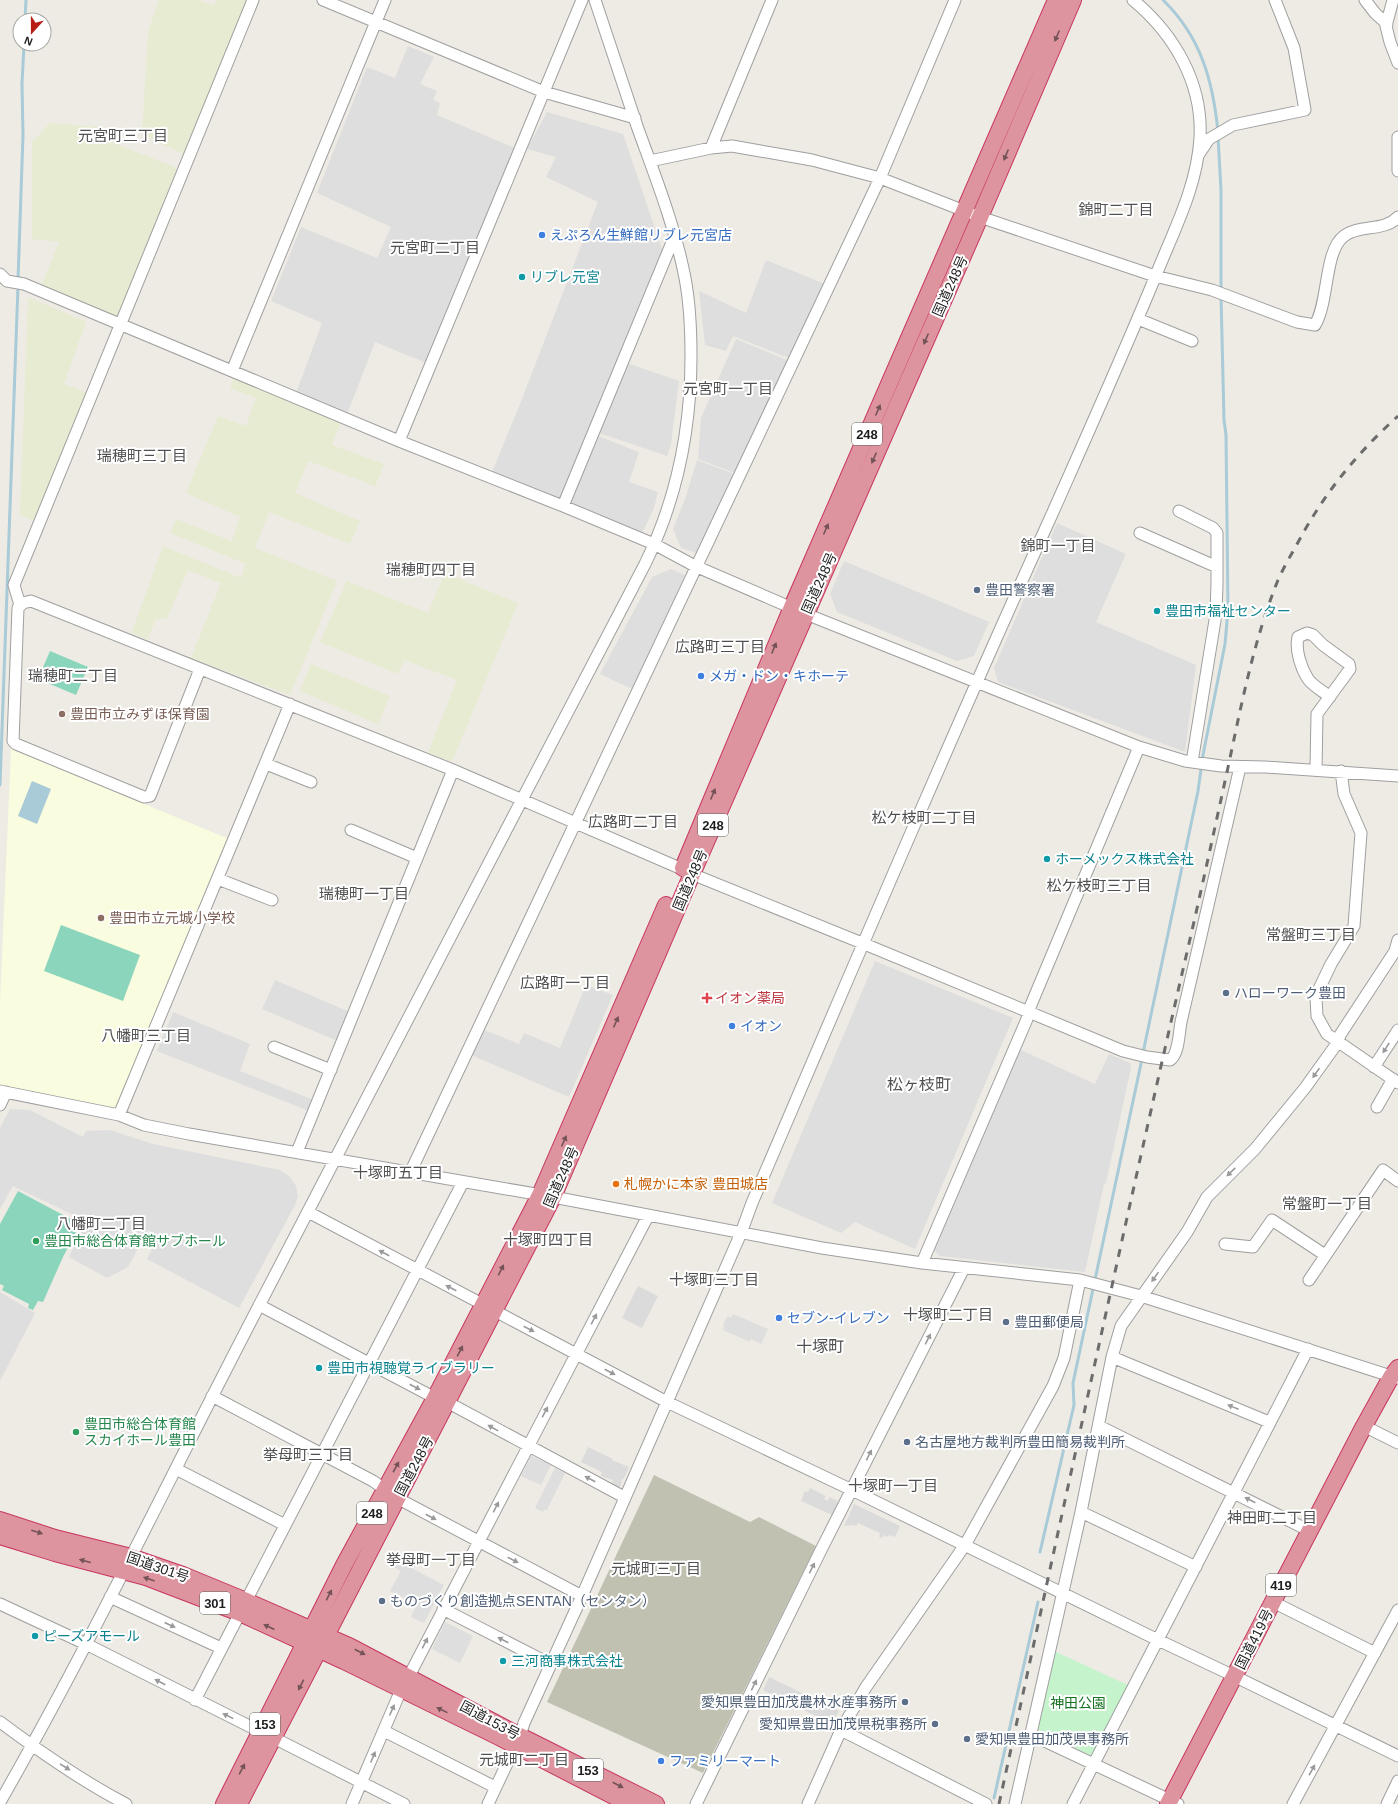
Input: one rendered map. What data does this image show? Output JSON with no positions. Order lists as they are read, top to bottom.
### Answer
{
  "streets": {
    "highway": [
      "国道248号",
      "248",
      "国道301号",
      "419",
      "301",
      "国道419号",
      "国道153号",
      "153"
    ]
  },
  "crossings": [
    ["国道248号", "国道301号"],
    ["国道248号", "国道153号"],
    ["国道248号", "153"],
    ["国道301号", "国道153号"],
    ["国道301号", "153"],
    ["国道153号", "153"]
  ],
  "districts": [
    "元宮町三丁目",
    "錦町二丁目",
    "元宮町二丁目",
    "元宮町一丁目",
    "瑞穂町三丁目",
    "錦町一丁目",
    "瑞穂町四丁目",
    "広路町三丁目",
    "瑞穂町二丁目",
    "松ケ枝町二丁目",
    "広路町二丁目",
    "松ケ枝町三丁目",
    "瑞穂町一丁目",
    "常盤町三丁目",
    "広路町一丁目",
    "八幡町三丁目",
    "松ヶ枝町",
    "十塚町五丁目",
    "常盤町一丁目",
    "八幡町二丁目",
    "十塚町四丁目",
    "十塚町三丁目",
    "十塚町二丁目",
    "十塚町",
    "挙母町三丁目",
    "十塚町一丁目",
    "神田町二丁目",
    "挙母町一丁目",
    "元城町三丁目",
    "元城町二丁目"
  ],
  "parks": ["神田公園"],
  "places": {
    "other": [
      "えぷろん生鮮館リブレ元宮店",
      "リブレ元宮",
      "豊田警察署",
      "豊田市福祉センター",
      "メガ・ドン・キホーテ",
      "豊田市立みずほ保育園",
      "ホーメックス株式会社",
      "豊田市立元城小学校",
      "ハローワーク豊田",
      "イオン",
      "札幌かに本家 豊田城店",
      "豊田市総合体育館サブホール",
      "セブン-イレブン",
      "豊田郵便局",
      "豊田市視聴覚ライブラリー",
      "豊田市総合体育館 スカイホール豊田",
      "名古屋地方裁判所豊田簡易裁判所",
      "ものづくり創造拠点SENTAN（センタン）",
      "ピーズアモール",
      "三河商事株式会社",
      "愛知県豊田加茂農林水産事務所",
      "愛知県豊田加茂県税事務所",
      "愛知県豊田加茂県事務所",
      "ファミリーマート"
    ],
    "health": ["イオン薬局"]
  },
  "north": "bottom"
}
